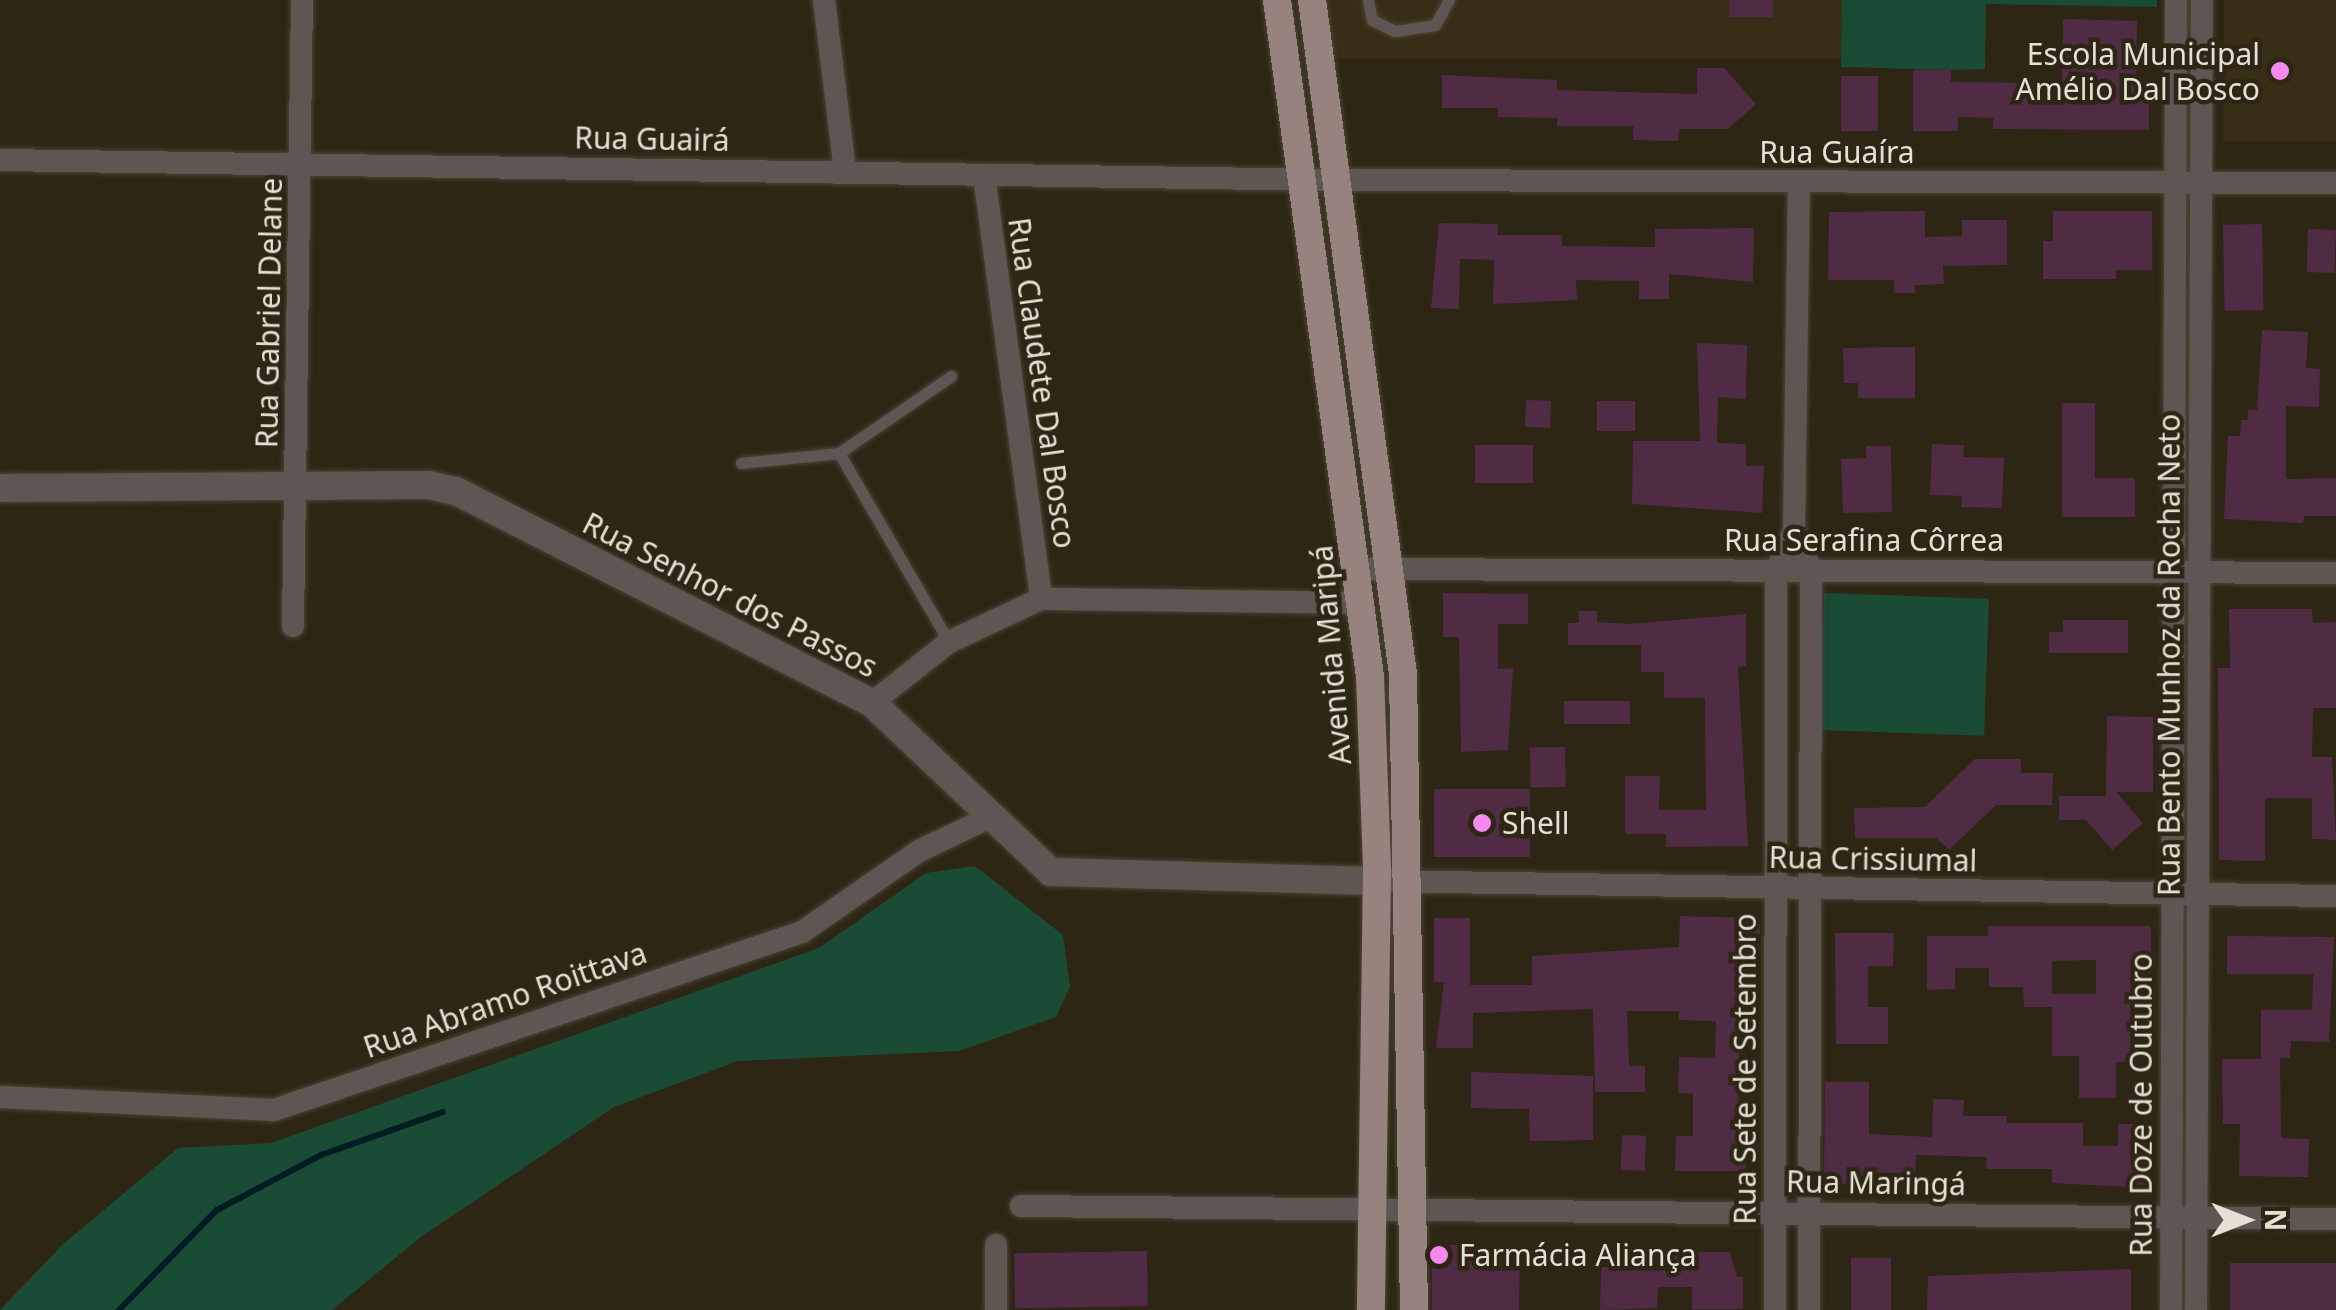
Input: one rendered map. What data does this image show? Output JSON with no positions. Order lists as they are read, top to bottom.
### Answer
{
  "streets": {
    "main road": ["Avenida Maripá"],
    "street": [
      "Rua Guairá",
      "Rua Guaíra",
      "Rua Gabriel Delane",
      "Rua Claudete Dal Bosco",
      "Rua Serafina Côrrea",
      "Rua Senhor dos Passos",
      "Rua Bento Munhoz da Rocha Neto",
      "Rua Crissiumal",
      "Rua Abramo Roittava",
      "Rua Sete de Setembro",
      "Rua Doze de Outubro",
      "Rua Maringá"
    ]
  },
  "crossings": [
    ["Rua Guairá", "Rua Guaíra"],
    ["Rua Guairá", "Rua Gabriel Delane"],
    ["Rua Guairá", "Rua Claudete Dal Bosco"],
    ["Rua Guairá", "Avenida Maripá"],
    ["Rua Guaíra", "Avenida Maripá"],
    ["Rua Guaíra", "Rua Bento Munhoz da Rocha Neto"],
    ["Rua Guaíra", "Rua Sete de Setembro"],
    ["Rua Guaíra", "Rua Doze de Outubro"],
    ["Rua Gabriel Delane", "Rua Senhor dos Passos"],
    ["Rua Serafina Côrrea", "Rua Bento Munhoz da Rocha Neto"],
    ["Rua Serafina Côrrea", "Rua Sete de Setembro"],
    ["Rua Serafina Côrrea", "Rua Doze de Outubro"],
    ["Rua Senhor dos Passos", "Avenida Maripá"],
    ["Rua Senhor dos Passos", "Rua Abramo Roittava"],
    ["Rua Bento Munhoz da Rocha Neto", "Rua Crissiumal"],
    ["Rua Bento Munhoz da Rocha Neto", "Rua Maringá"],
    ["Rua Crissiumal", "Rua Sete de Setembro"],
    ["Rua Crissiumal", "Rua Doze de Outubro"],
    ["Rua Sete de Setembro", "Rua Maringá"],
    ["Rua Doze de Outubro", "Rua Maringá"]
  ],
  "places": ["Escola Municipal Amélio Dal Bosco", "Shell", "Farmácia Aliança"],
  "north": "right"
}
